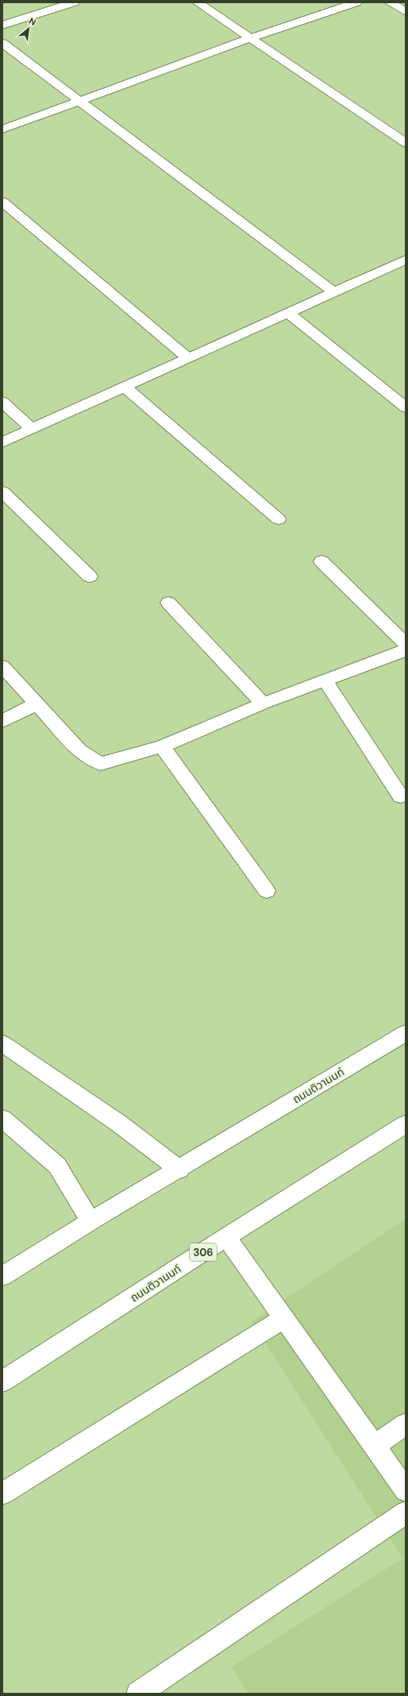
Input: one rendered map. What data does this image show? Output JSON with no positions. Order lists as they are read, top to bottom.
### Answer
{
  "streets": {
    "street": ["ถนนติวานนท์", "306"]
  },
  "north": "top right"
}
